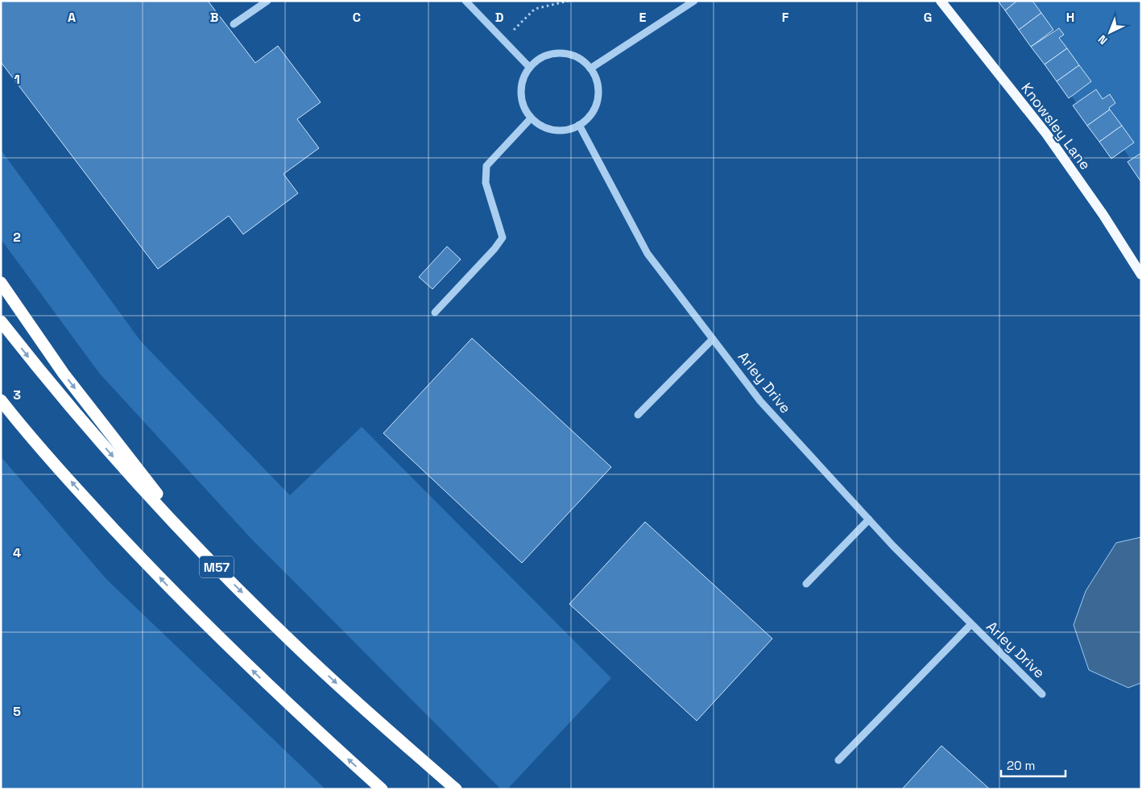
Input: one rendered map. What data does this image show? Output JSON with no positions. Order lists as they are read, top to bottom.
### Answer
{
  "streets": {
    "highway": ["M57"],
    "main road": ["Knowsley Lane"],
    "street": ["Arley Drive"]
  },
  "scale_bar": "20 m",
  "north": "bottom left",
  "grid": {
    "columns": [
      "A",
      "B",
      "C",
      "D",
      "E",
      "F",
      "G",
      "H"
    ],
    "rows": [
      "1",
      "2",
      "3",
      "4",
      "5"
    ]
  }
}
